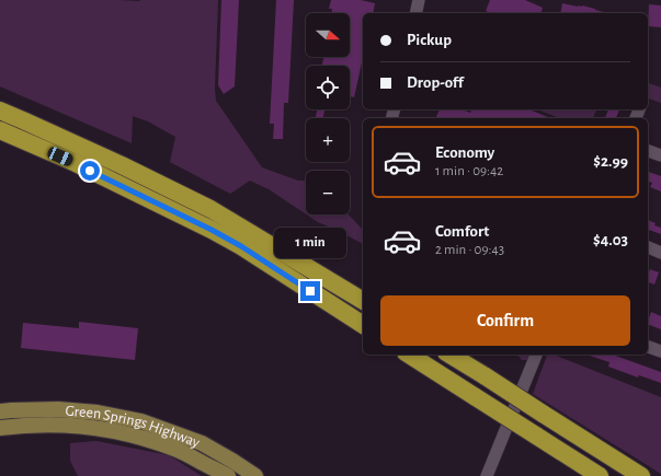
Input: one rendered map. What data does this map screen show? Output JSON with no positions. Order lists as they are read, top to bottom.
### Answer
{
  "streets": {
    "main road": ["Green Springs Highway"]
  },
  "north": "right",
  "page": {
    "map_buttons": ["+", "−"],
    "banner": ["Pickup", "Drop-off"],
    "list": [
      {
        "name": "Economy",
        "note": "1 min · 09:42",
        "value": "$2.99"
      },
      {
        "name": "Comfort",
        "note": "2 min · 09:43",
        "value": "$4.03"
      }
    ],
    "bubble": "1 min",
    "buttons": "Confirm"
  }
}
